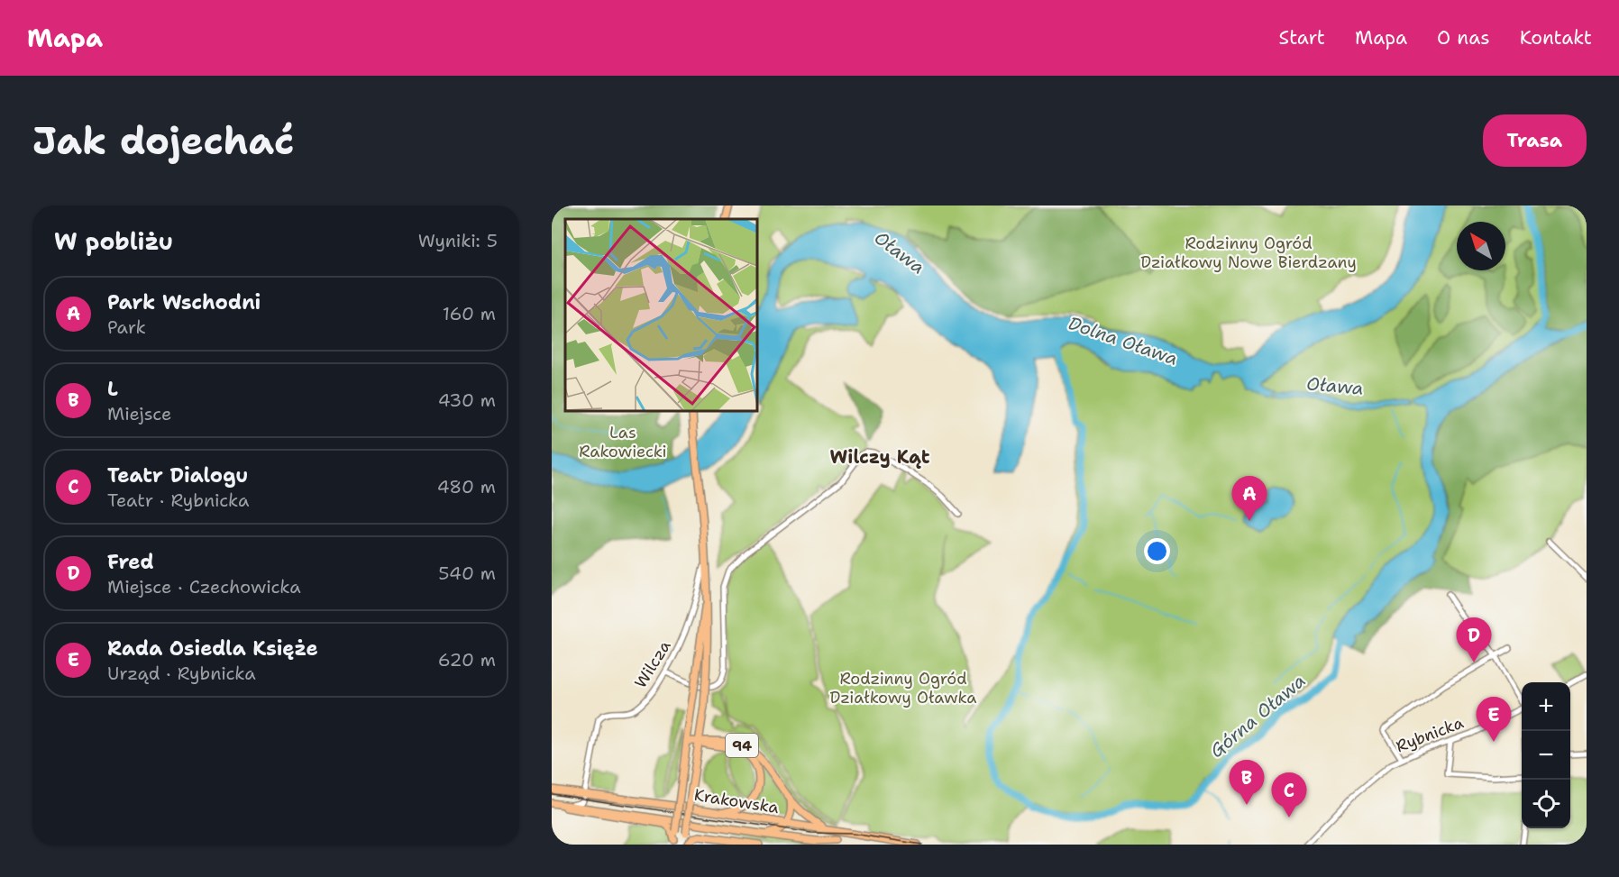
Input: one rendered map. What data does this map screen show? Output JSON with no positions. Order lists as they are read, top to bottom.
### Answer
{
  "streets": {
    "main road": ["94", "Krakowska"],
    "street": ["Wilcza", "Rybnicka"]
  },
  "crossings": [
    ["Wilcza", "Krakowska"],
    ["94", "Krakowska"]
  ],
  "districts": ["Wilczy Kąt"],
  "water": ["Oława", "Dolna Oława", "Górna Oława"],
  "parks": ["Rodzinny Ogród Działkowy Nowe Bierdzany", "Las Rakowiecki", "Rodzinny Ogród Działkowy Oławka"],
  "north": "top left",
  "page": {
    "header": "Mapa",
    "nav": [
      "Start",
      "Mapa",
      "O nas",
      "Kontakt"
    ],
    "buttons": "Trasa",
    "title": "Jak dojechać",
    "heading": ["W pobliżu", "Wyniki: 5"],
    "list": [
      {
        "mark": "A",
        "name": "Park Wschodni",
        "note": "Park",
        "value": "160 m"
      },
      {
        "mark": "B",
        "name": "L",
        "note": "Miejsce",
        "value": "430 m"
      },
      {
        "mark": "C",
        "name": "Teatr Dialogu",
        "note": "Teatr · Rybnicka",
        "value": "480 m"
      },
      {
        "mark": "D",
        "name": "Fred",
        "note": "Miejsce · Czechowicka",
        "value": "540 m"
      },
      {
        "mark": "E",
        "name": "Rada Osiedla Księże",
        "note": "Urząd · Rybnicka",
        "value": "620 m"
      }
    ],
    "pins": [
      "A",
      "D",
      "E",
      "B",
      "C"
    ],
    "map_buttons": ["+", "−"]
  }
}
